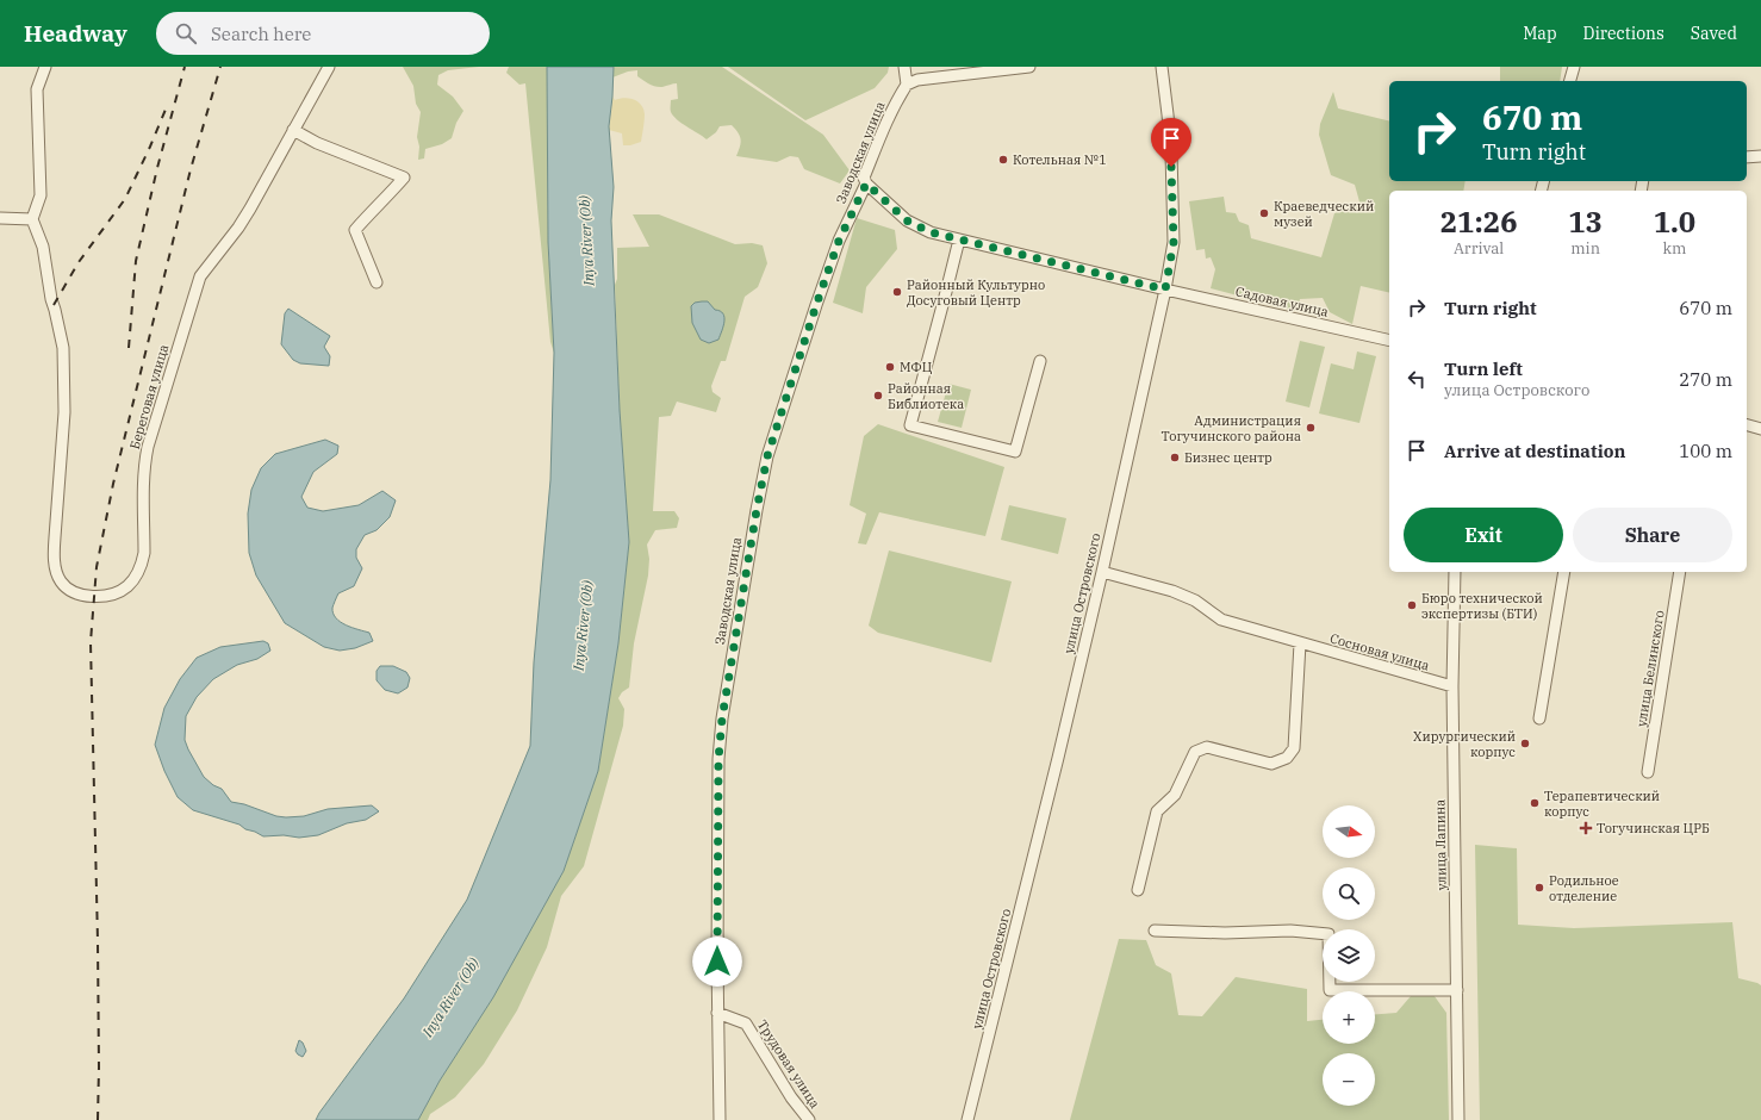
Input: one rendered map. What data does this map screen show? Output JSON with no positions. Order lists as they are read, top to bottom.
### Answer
{
  "streets": {
    "street": [
      "Заводская улица",
      "Садовая улица",
      "Береговая улица",
      "улица Островского",
      "Сосновая улица",
      "улица Белинского",
      "улица Лапина",
      "Трудовая улица"
    ]
  },
  "crossings": [
    ["Заводская улица", "Садовая улица"],
    ["Заводская улица", "Трудовая улица"],
    ["Садовая улица", "улица Островского"],
    ["улица Островского", "Сосновая улица"],
    ["Сосновая улица", "улица Лапина"]
  ],
  "water": ["Inya River (Ob)"],
  "places": {
    "other": [
      "Котельная №1",
      "Краеведческий музей",
      "Районный Культурно Досуговый Центр",
      "МФЦ",
      "Районная Библиотека",
      "Администрация Тогучинского района",
      "Бизнес центр",
      "Бюро технической экспертизы (БТИ)",
      "Хирургический корпус",
      "Терапевтический корпус",
      "Родильное отделение"
    ],
    "health": ["Тогучинская ЦРБ"]
  },
  "north": "right",
  "page": {
    "header": "Headway",
    "search": "Search here",
    "nav": ["Map", "Directions", "Saved"],
    "turn": ["670 m", "Turn right"],
    "eta": [
      "21:26",
      "Arrival",
      "13",
      "min",
      "1.0",
      "km"
    ],
    "list": [
      {
        "name": "Turn right",
        "value": "670 m"
      },
      {
        "name": "Turn left",
        "note": "улица Островского",
        "value": "270 m"
      },
      {
        "name": "Arrive at destination",
        "value": "100 m"
      }
    ],
    "buttons": ["Exit", "Share"],
    "map_buttons": ["+", "−"]
  }
}
